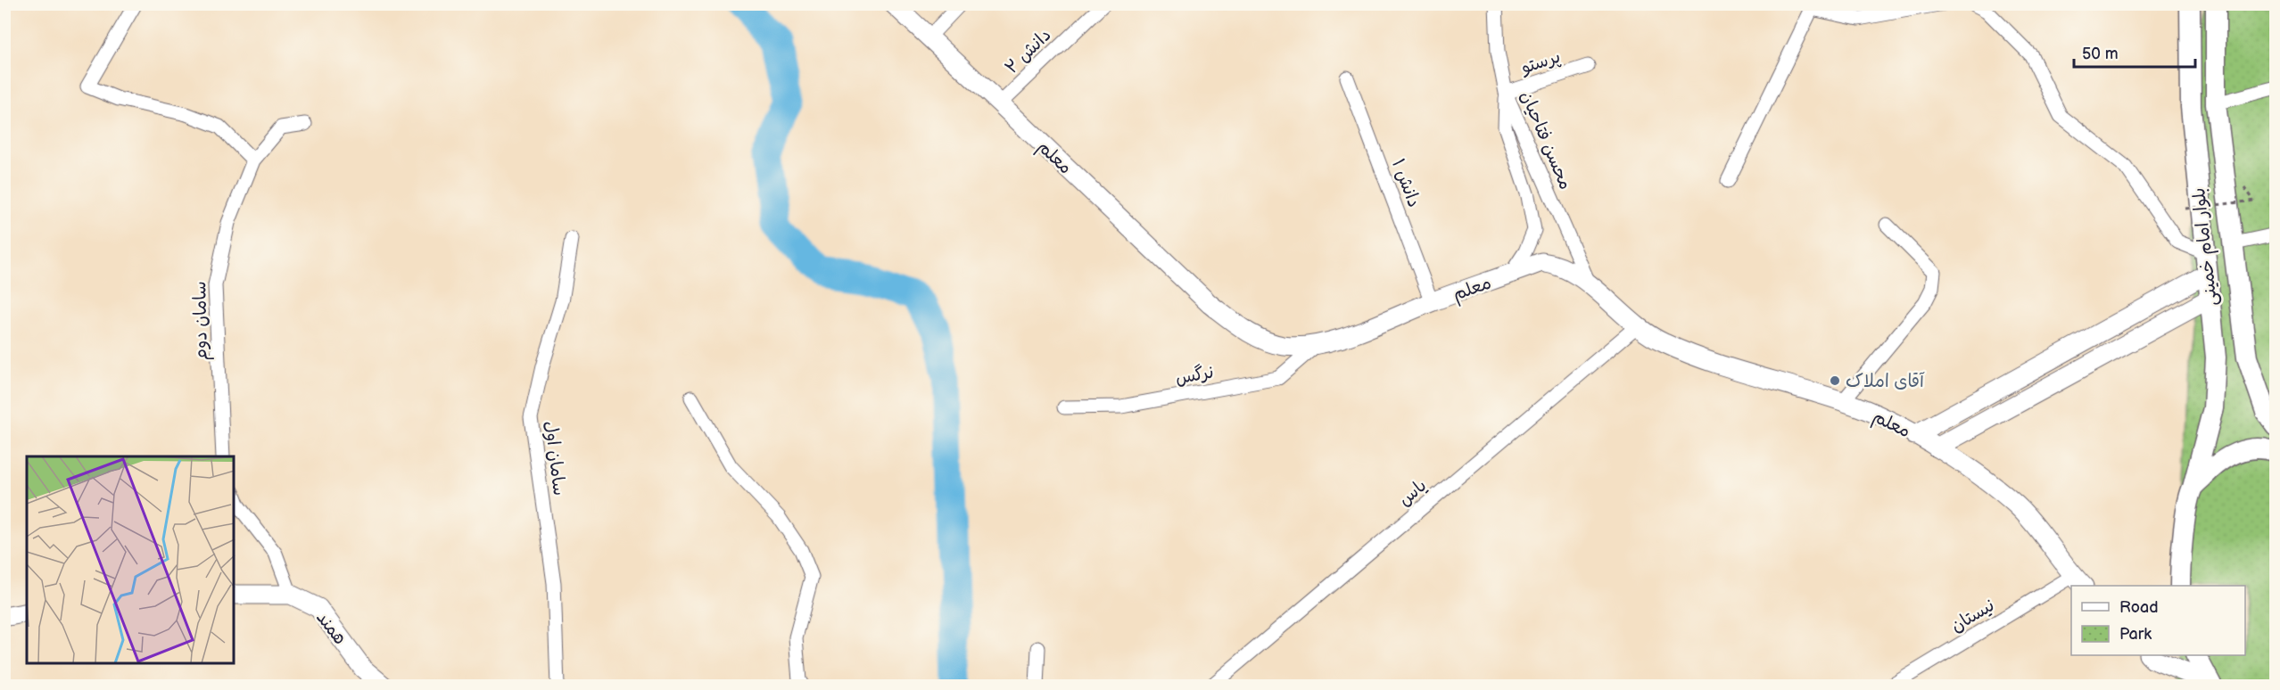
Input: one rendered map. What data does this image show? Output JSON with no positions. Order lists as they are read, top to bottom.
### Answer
{
  "streets": {
    "main road": ["معلم", "بلوار امام خمینی", "همند"],
    "street": [
      "دانش ۲",
      "پرستو",
      "محسن فتاحیان",
      "دانش ۱",
      "سامان دوم",
      "نرگس",
      "سامان اول",
      "یاس",
      "نیستان"
    ]
  },
  "crossings": [
    ["دانش ۲", "معلم"],
    ["پرستو", "محسن فتاحیان"],
    ["محسن فتاحیان", "معلم"],
    ["معلم", "دانش ۱"],
    ["معلم", "نرگس"],
    ["معلم", "یاس"],
    ["معلم", "نیستان"]
  ],
  "places": ["آقای املاک"],
  "legend": ["Road", "Park"],
  "scale_bar": "50 m"
}
